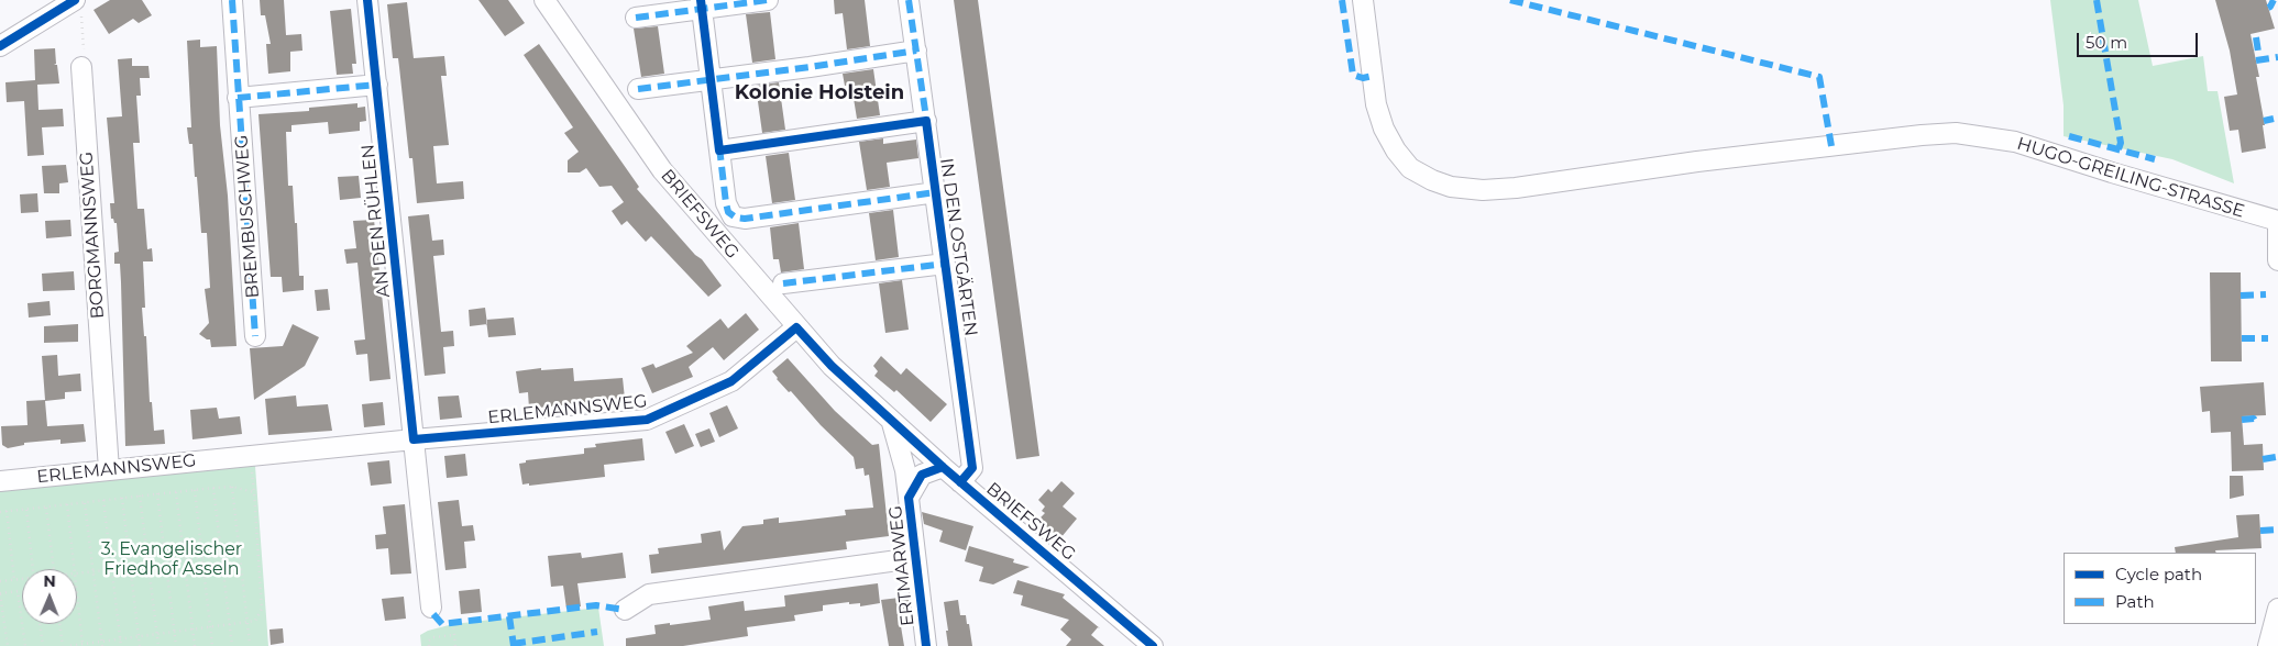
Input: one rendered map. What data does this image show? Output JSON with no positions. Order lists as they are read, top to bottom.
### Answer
{
  "streets": {
    "street": [
      "HUGO-GREILING-STRASSE",
      "BRIEFSWEG",
      "BREMBUSCHWEG",
      "AN DEN RÜHLEN",
      "BORGMANNSWEG",
      "IN DEN OSTGÄRTEN",
      "ERLEMANNSWEG",
      "ERTMARWEG"
    ]
  },
  "crossings": [
    ["BRIEFSWEG", "IN DEN OSTGÄRTEN"],
    ["BRIEFSWEG", "ERLEMANNSWEG"],
    ["BRIEFSWEG", "ERTMARWEG"],
    ["AN DEN RÜHLEN", "ERLEMANNSWEG"],
    ["BORGMANNSWEG", "ERLEMANNSWEG"]
  ],
  "districts": ["Kolonie Holstein"],
  "parks": ["3. Evangelischer Friedhof Asseln"],
  "legend": ["Cycle path", "Path"],
  "scale_bar": "50 m",
  "north": "top"
}
